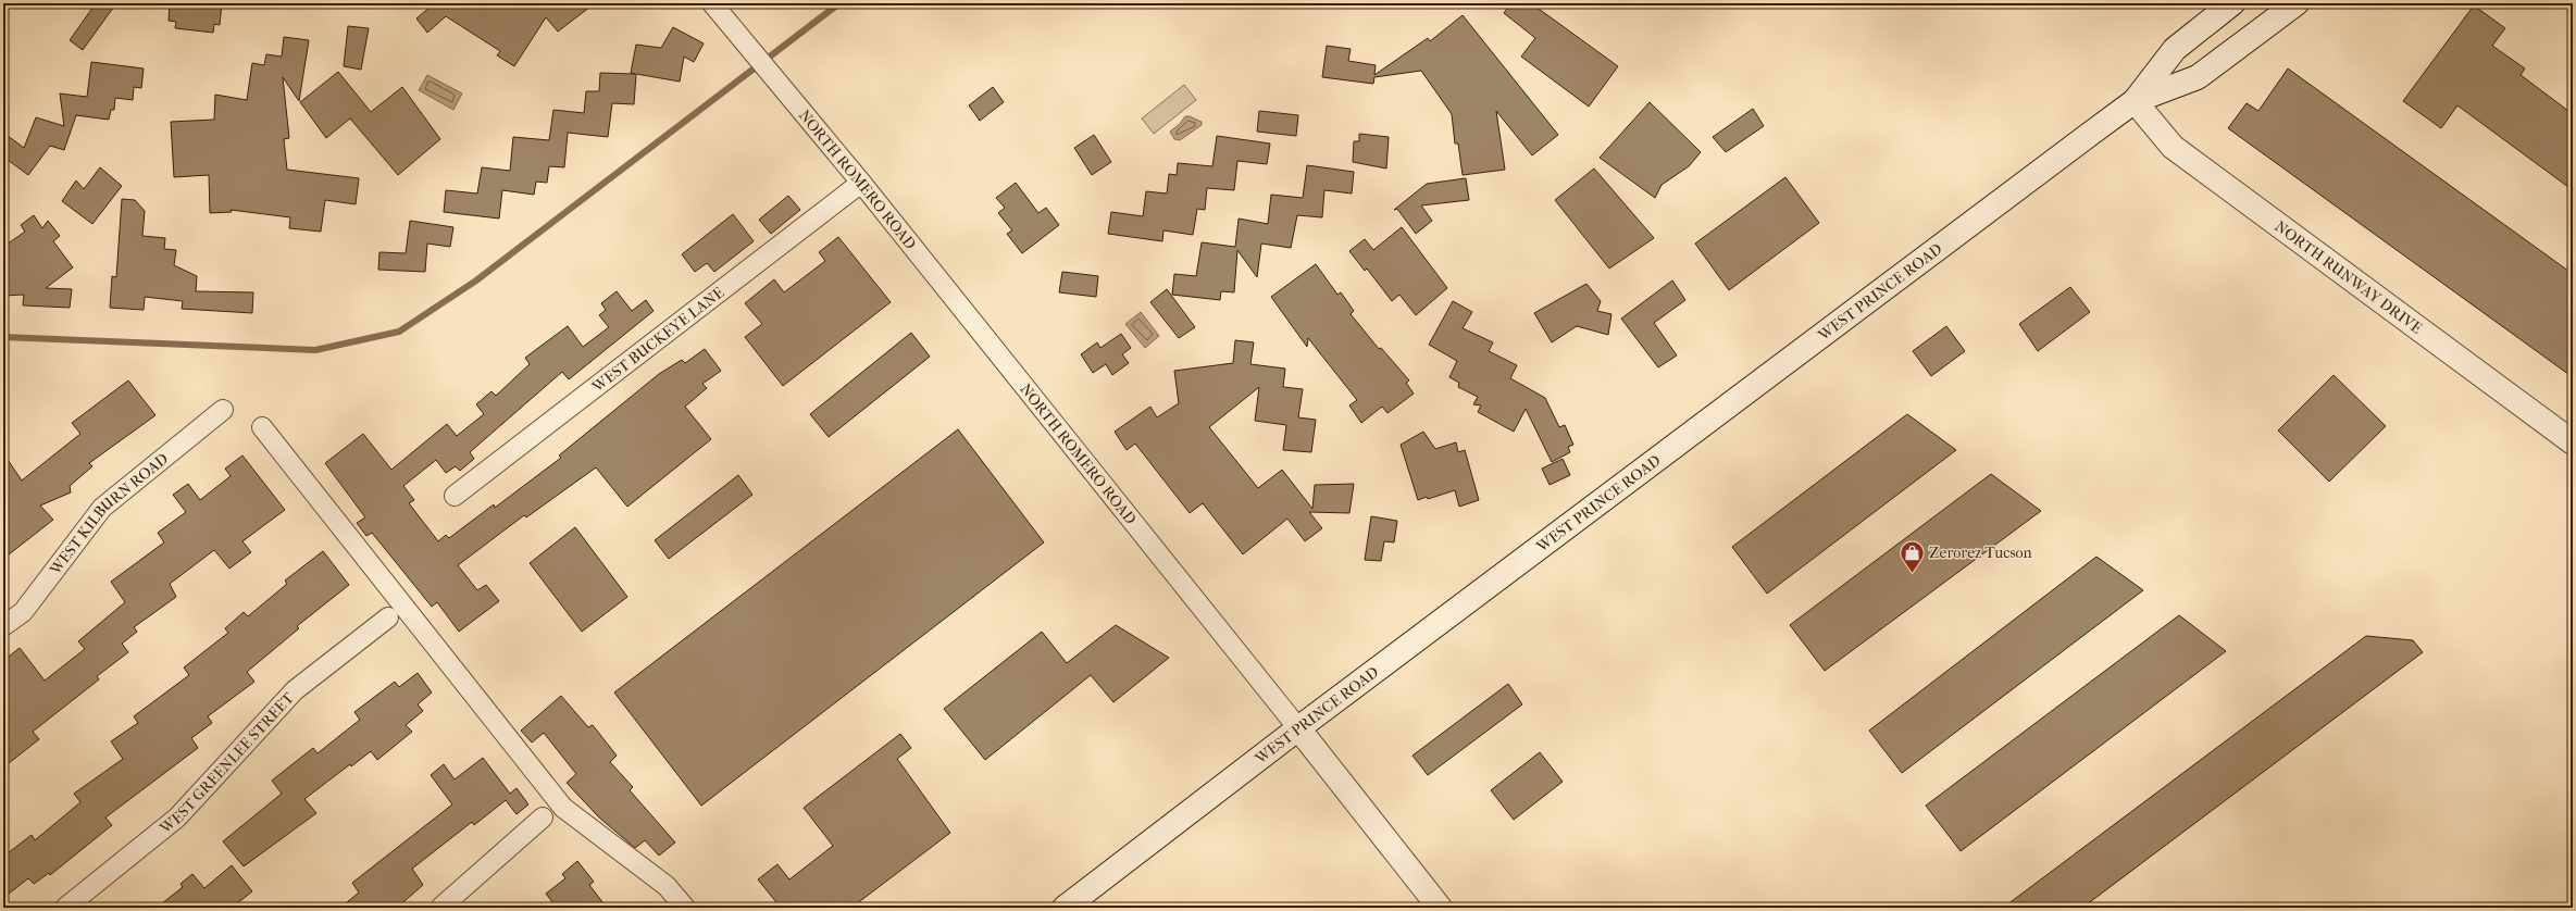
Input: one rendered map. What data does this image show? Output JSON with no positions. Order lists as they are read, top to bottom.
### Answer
{
  "streets": {
    "main road": ["NORTH ROMERO ROAD", "NORTH RUNWAY DRIVE", "WEST PRINCE ROAD"],
    "street": ["WEST BUCKEYE LANE", "WEST KILBURN ROAD", "WEST GREENLEE STREET"]
  },
  "crossings": [
    ["NORTH ROMERO ROAD", "WEST PRINCE ROAD"],
    ["NORTH ROMERO ROAD", "WEST BUCKEYE LANE"],
    ["NORTH RUNWAY DRIVE", "WEST PRINCE ROAD"]
  ],
  "places": {
    "shop": ["Zerorez Tucson"]
  }
}
